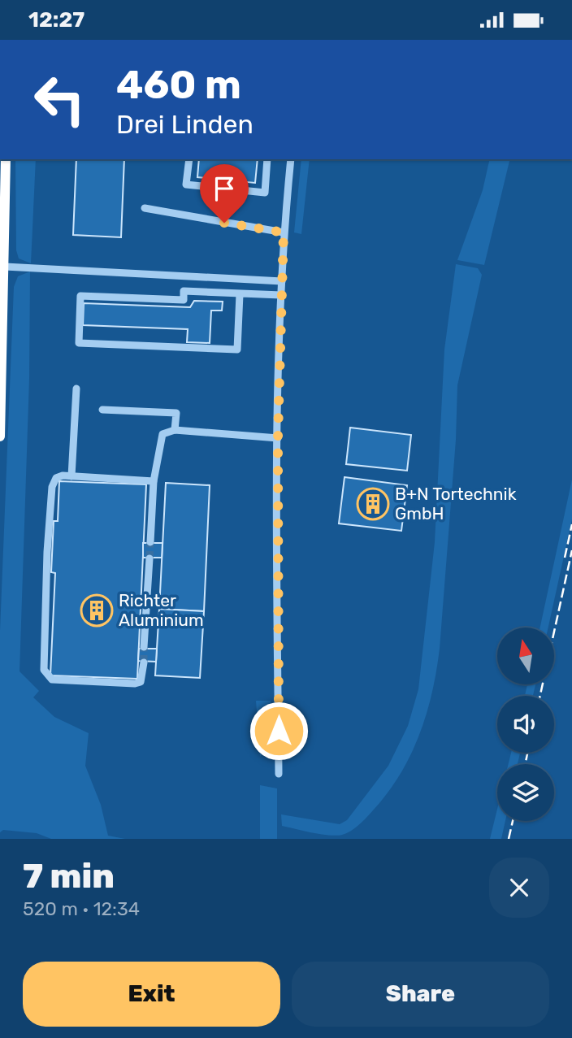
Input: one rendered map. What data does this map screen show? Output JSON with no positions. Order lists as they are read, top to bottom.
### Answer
{
  "places": {
    "building": ["B+N Tortechnik GmbH", "Richter Aluminium"]
  },
  "north": "top",
  "page": {
    "status": "12:27",
    "turn": ["460 m", "Drei Linden"],
    "heading": ["7 min", "520 m · 12:34"],
    "buttons": ["Exit", "Share"]
  }
}
